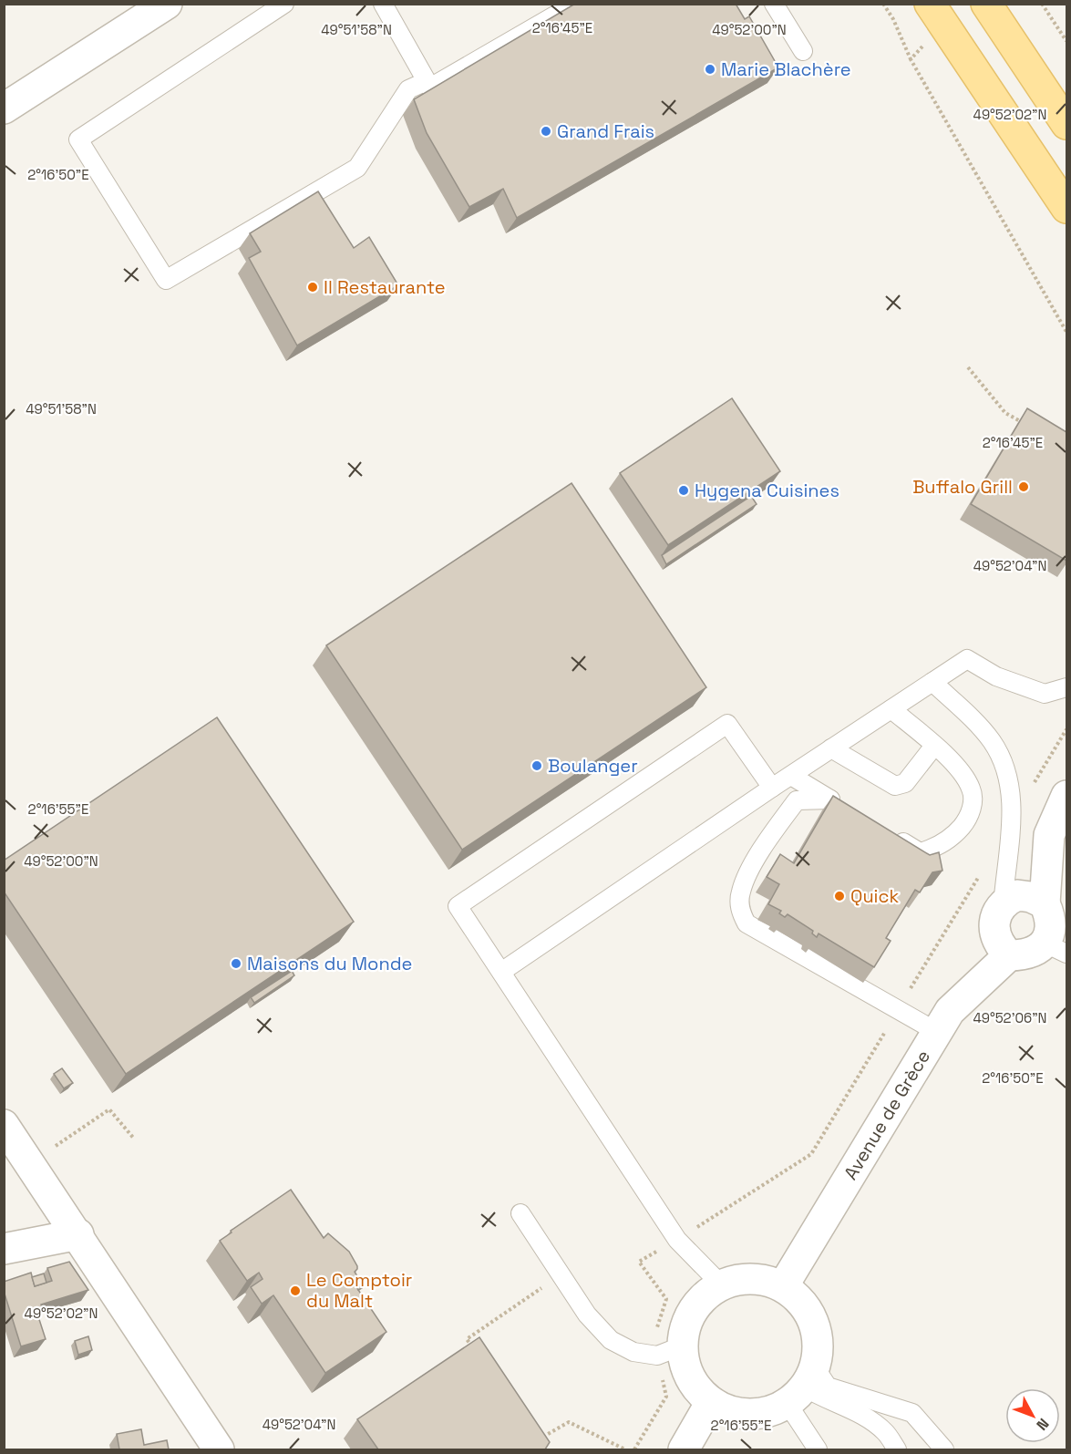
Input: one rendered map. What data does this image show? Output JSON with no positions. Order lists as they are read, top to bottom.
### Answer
{
  "streets": {
    "street": ["Avenue de Grèce"]
  },
  "places": [
    "Marie Blachère",
    "Grand Frais",
    "Il Restaurante",
    "Buffalo Grill",
    "Hygena Cuisines",
    "Boulanger",
    "Quick",
    "Maisons du Monde",
    "Le Comptoir du Malt"
  ],
  "north": "bottom right",
  "coordinates": [
    "2°16'45\"E",
    "49°51'58\"N",
    "49°52'00\"N",
    "49°52'02\"N",
    "2°16'50\"E",
    "49°52'04\"N",
    "2°16'55\"E",
    "49°52'06\"N"
  ]
}
